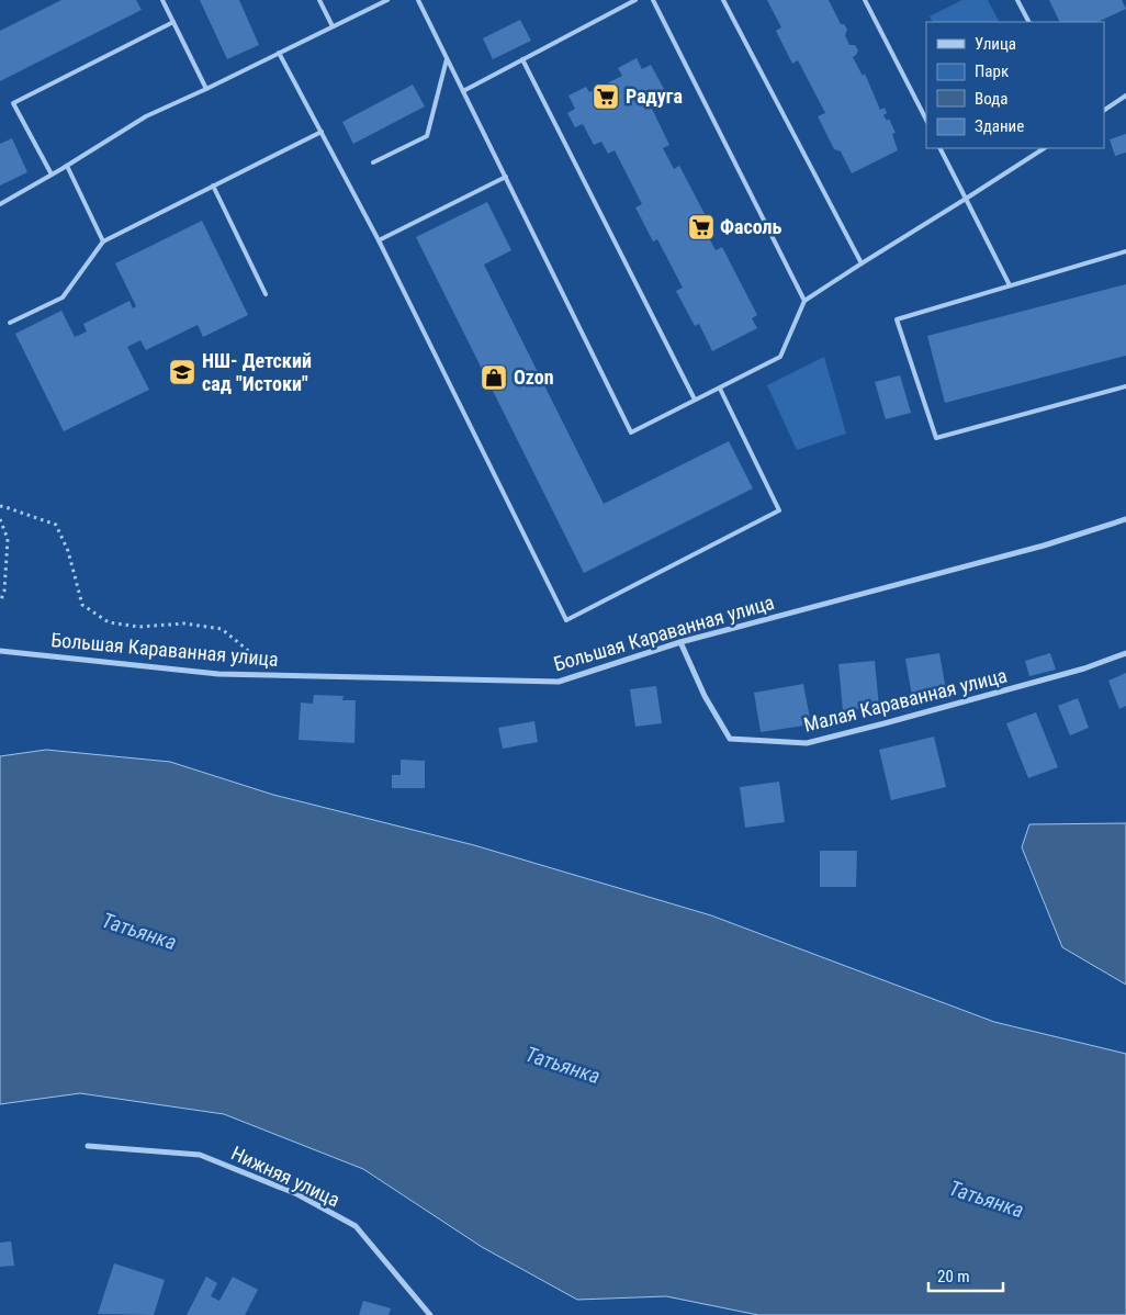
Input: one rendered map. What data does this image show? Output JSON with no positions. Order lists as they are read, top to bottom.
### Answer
{
  "streets": {
    "street": ["Большая Караванная улица", "Малая Караванная улица", "Нижняя улица"]
  },
  "crossings": [
    ["Большая Караванная улица", "Малая Караванная улица"]
  ],
  "water": ["Татьянка"],
  "places": {
    "supermarket": ["Радуга", "Фасоль"],
    "school or university": ["НШ- Детский сад \"Истоки\""],
    "shop": ["Ozon"]
  },
  "legend": [
    "Улица",
    "Парк",
    "Вода",
    "Здание"
  ],
  "scale_bar": "20 m"
}
